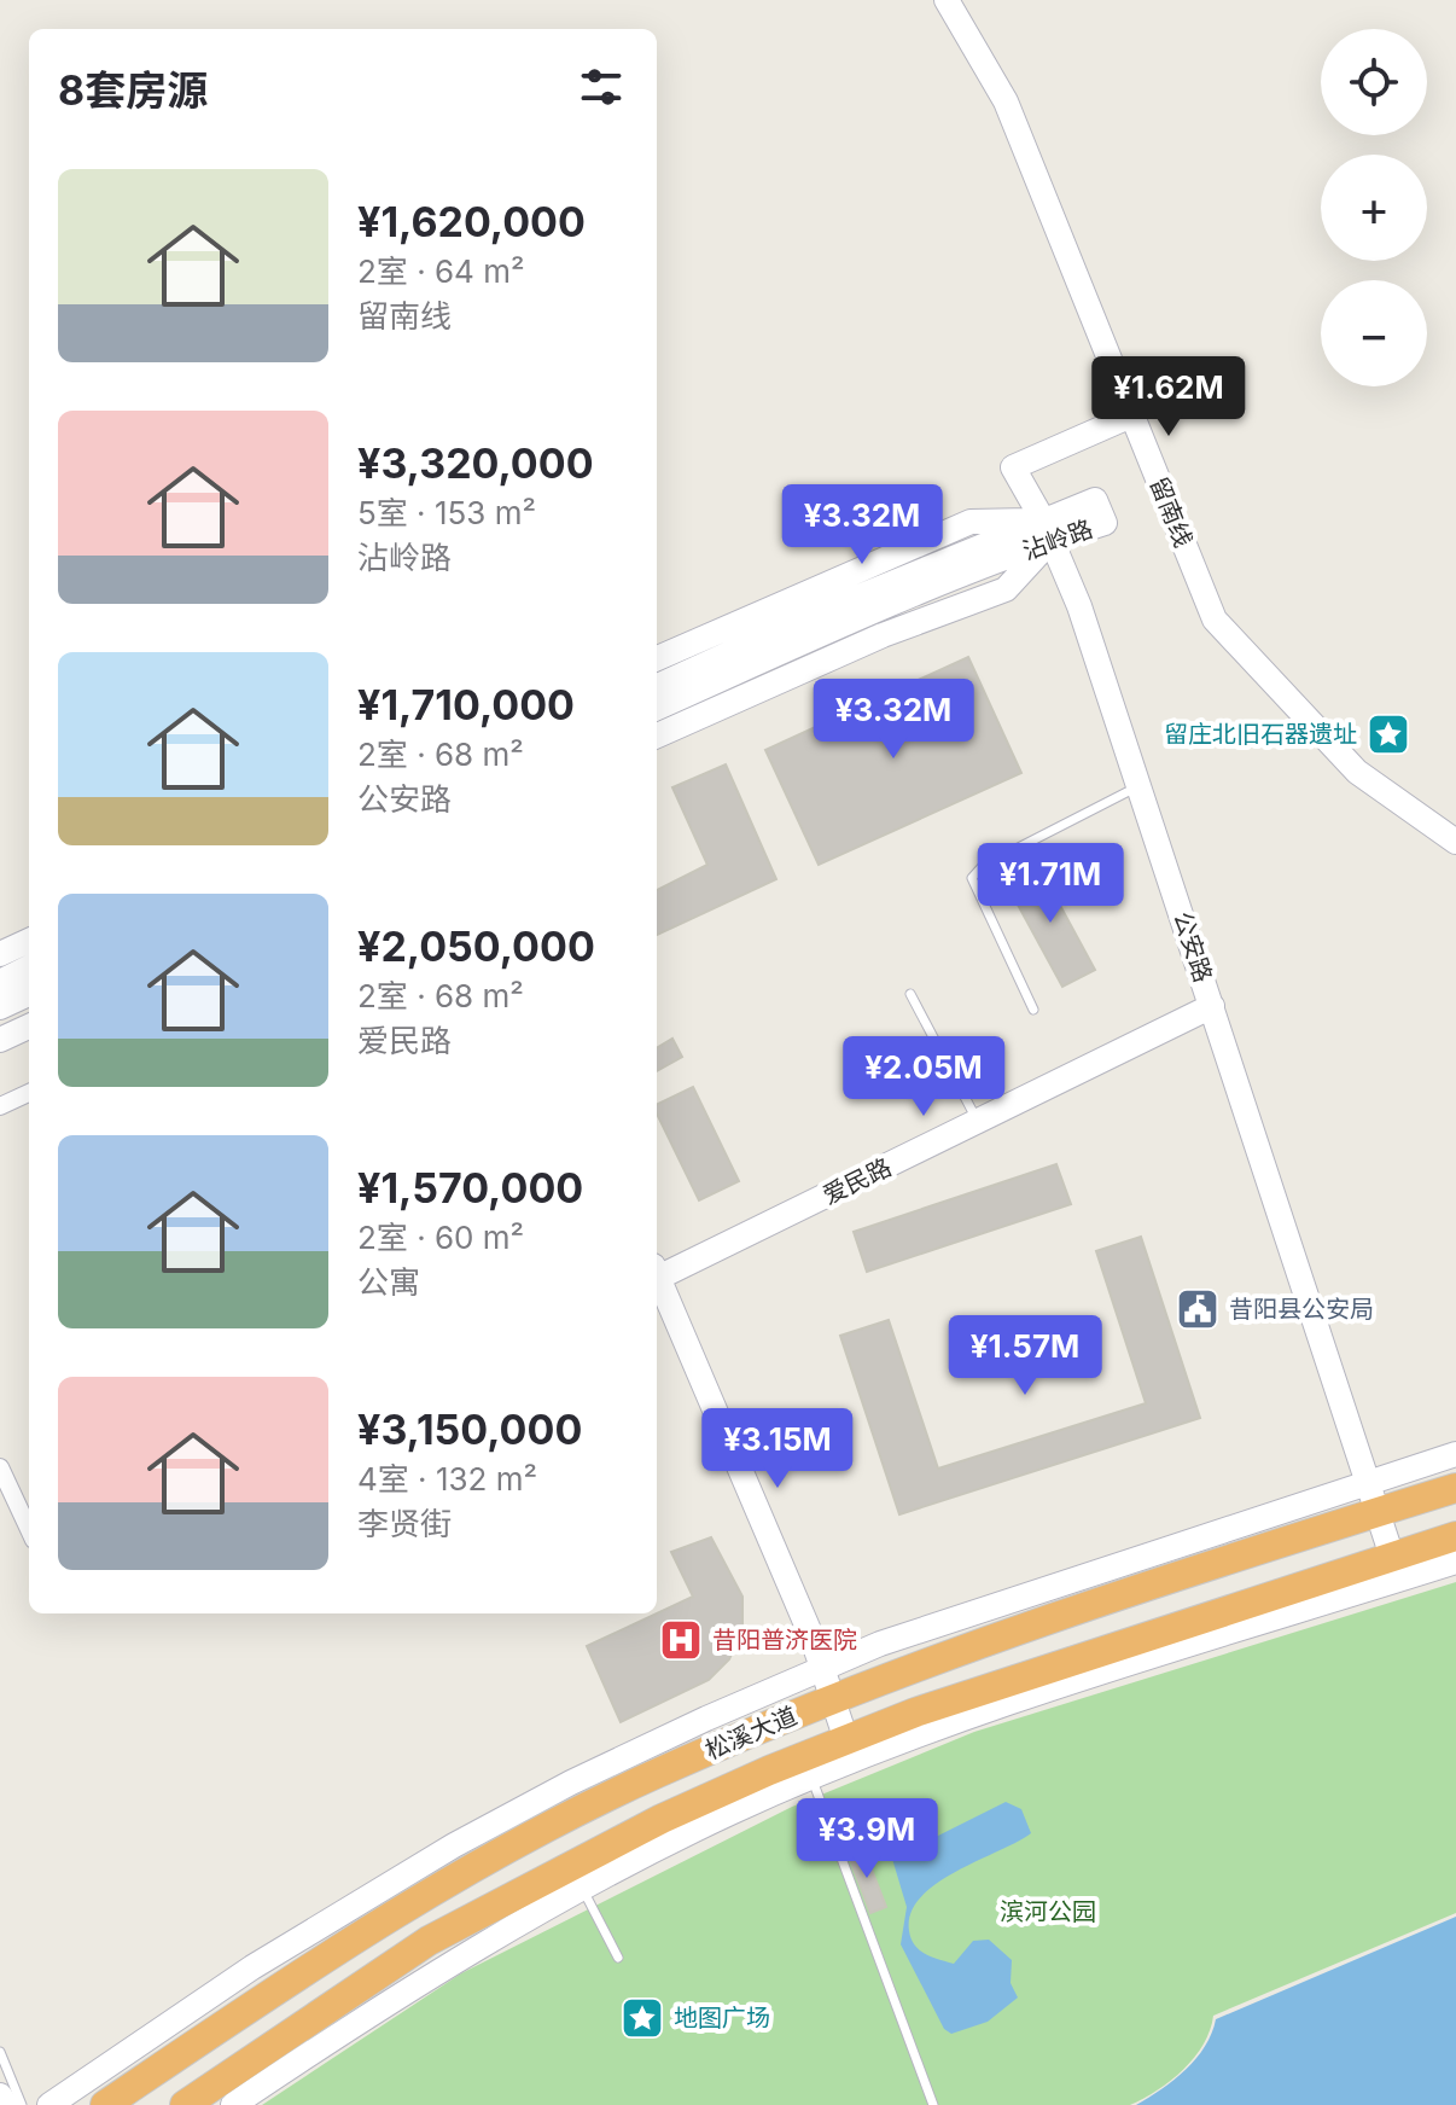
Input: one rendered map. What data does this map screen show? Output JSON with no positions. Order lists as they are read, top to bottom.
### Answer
{
  "streets": {
    "highway": ["松溪大道"],
    "street": [
      "留南线",
      "沾岭路",
      "公安路",
      "爱民路"
    ]
  },
  "crossings": [
    ["留南线", "公安路"],
    ["沾岭路", "公安路"],
    ["公安路", "爱民路"],
    ["公安路", "松溪大道"]
  ],
  "parks": ["滨河公园"],
  "places": {
    "place": ["留庄北旧石器遗址", "地图广场"],
    "public building": ["昔阳县公安局"],
    "hospital": ["昔阳普济医院"]
  },
  "page": {
    "map_buttons": ["+", "−"],
    "heading": "8套房源",
    "list": [
      {
        "name": "¥1,620,000",
        "note": "2室 · 64 m² · 留南线"
      },
      {
        "name": "¥3,320,000",
        "note": "5室 · 153 m² · 沾岭路"
      },
      {
        "name": "¥1,710,000",
        "note": "2室 · 68 m² · 公安路"
      },
      {
        "name": "¥2,050,000",
        "note": "2室 · 68 m² · 爱民路"
      },
      {
        "name": "¥1,570,000",
        "note": "2室 · 60 m² · 公寓"
      },
      {
        "name": "¥3,150,000",
        "note": "4室 · 132 m² · 李贤街"
      }
    ],
    "price": [
      "¥1.62M",
      "¥3.32M",
      "¥3.32M",
      "¥1.71M",
      "¥2.05M",
      "¥1.57M",
      "¥3.15M",
      "¥3.9M"
    ]
  }
}
